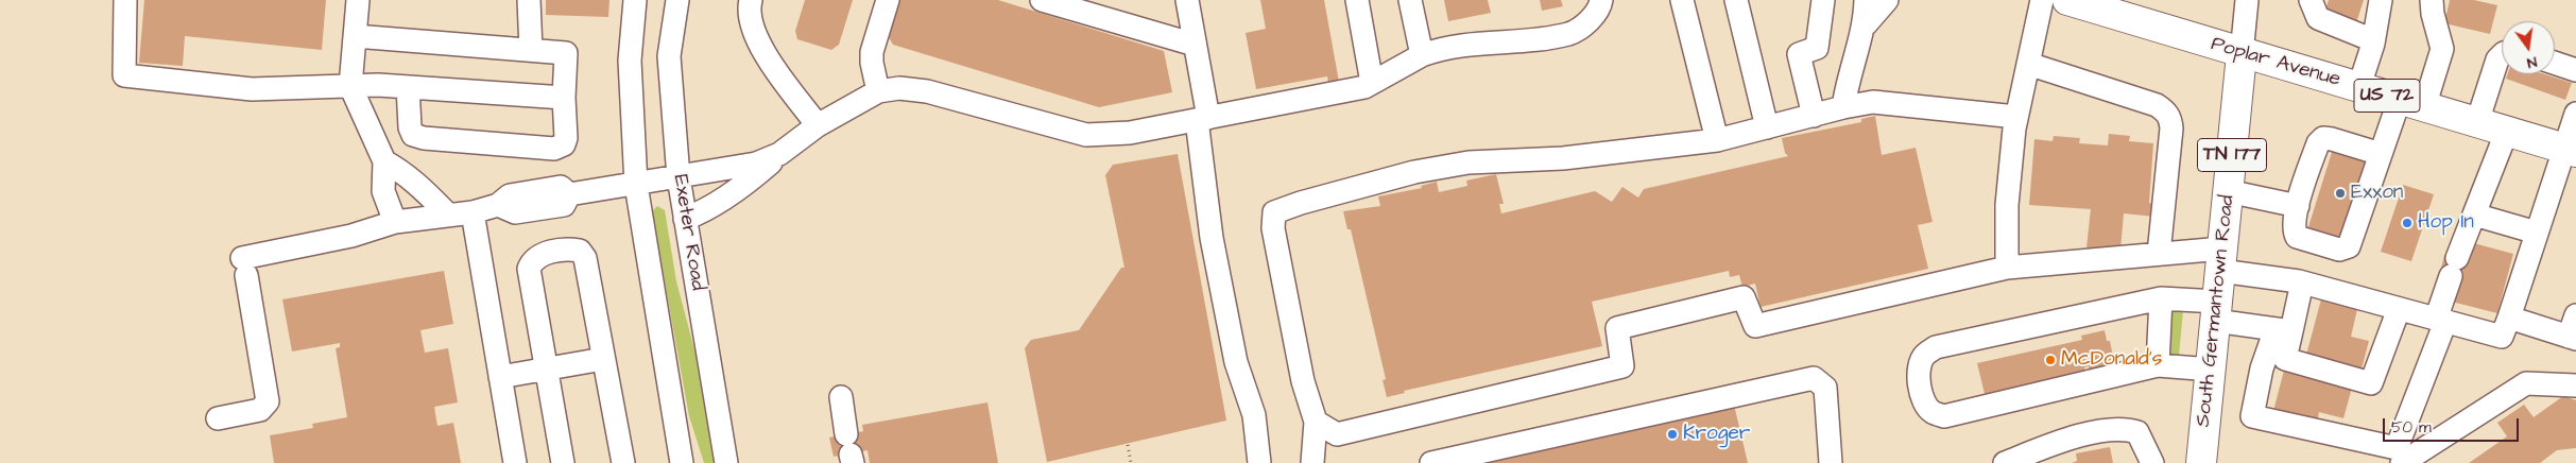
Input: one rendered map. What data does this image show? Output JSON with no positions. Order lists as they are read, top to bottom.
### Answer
{
  "streets": {
    "main road": [
      "Poplar Avenue",
      "US 72",
      "TN 177",
      "South Germantown Road"
    ],
    "street": ["Exeter Road"]
  },
  "crossings": [
    ["Poplar Avenue", "South Germantown Road"]
  ],
  "places": [
    "Exxon",
    "Hop In",
    "McDonald's",
    "Kroger"
  ],
  "scale_bar": "50 m",
  "north": "bottom"
}
